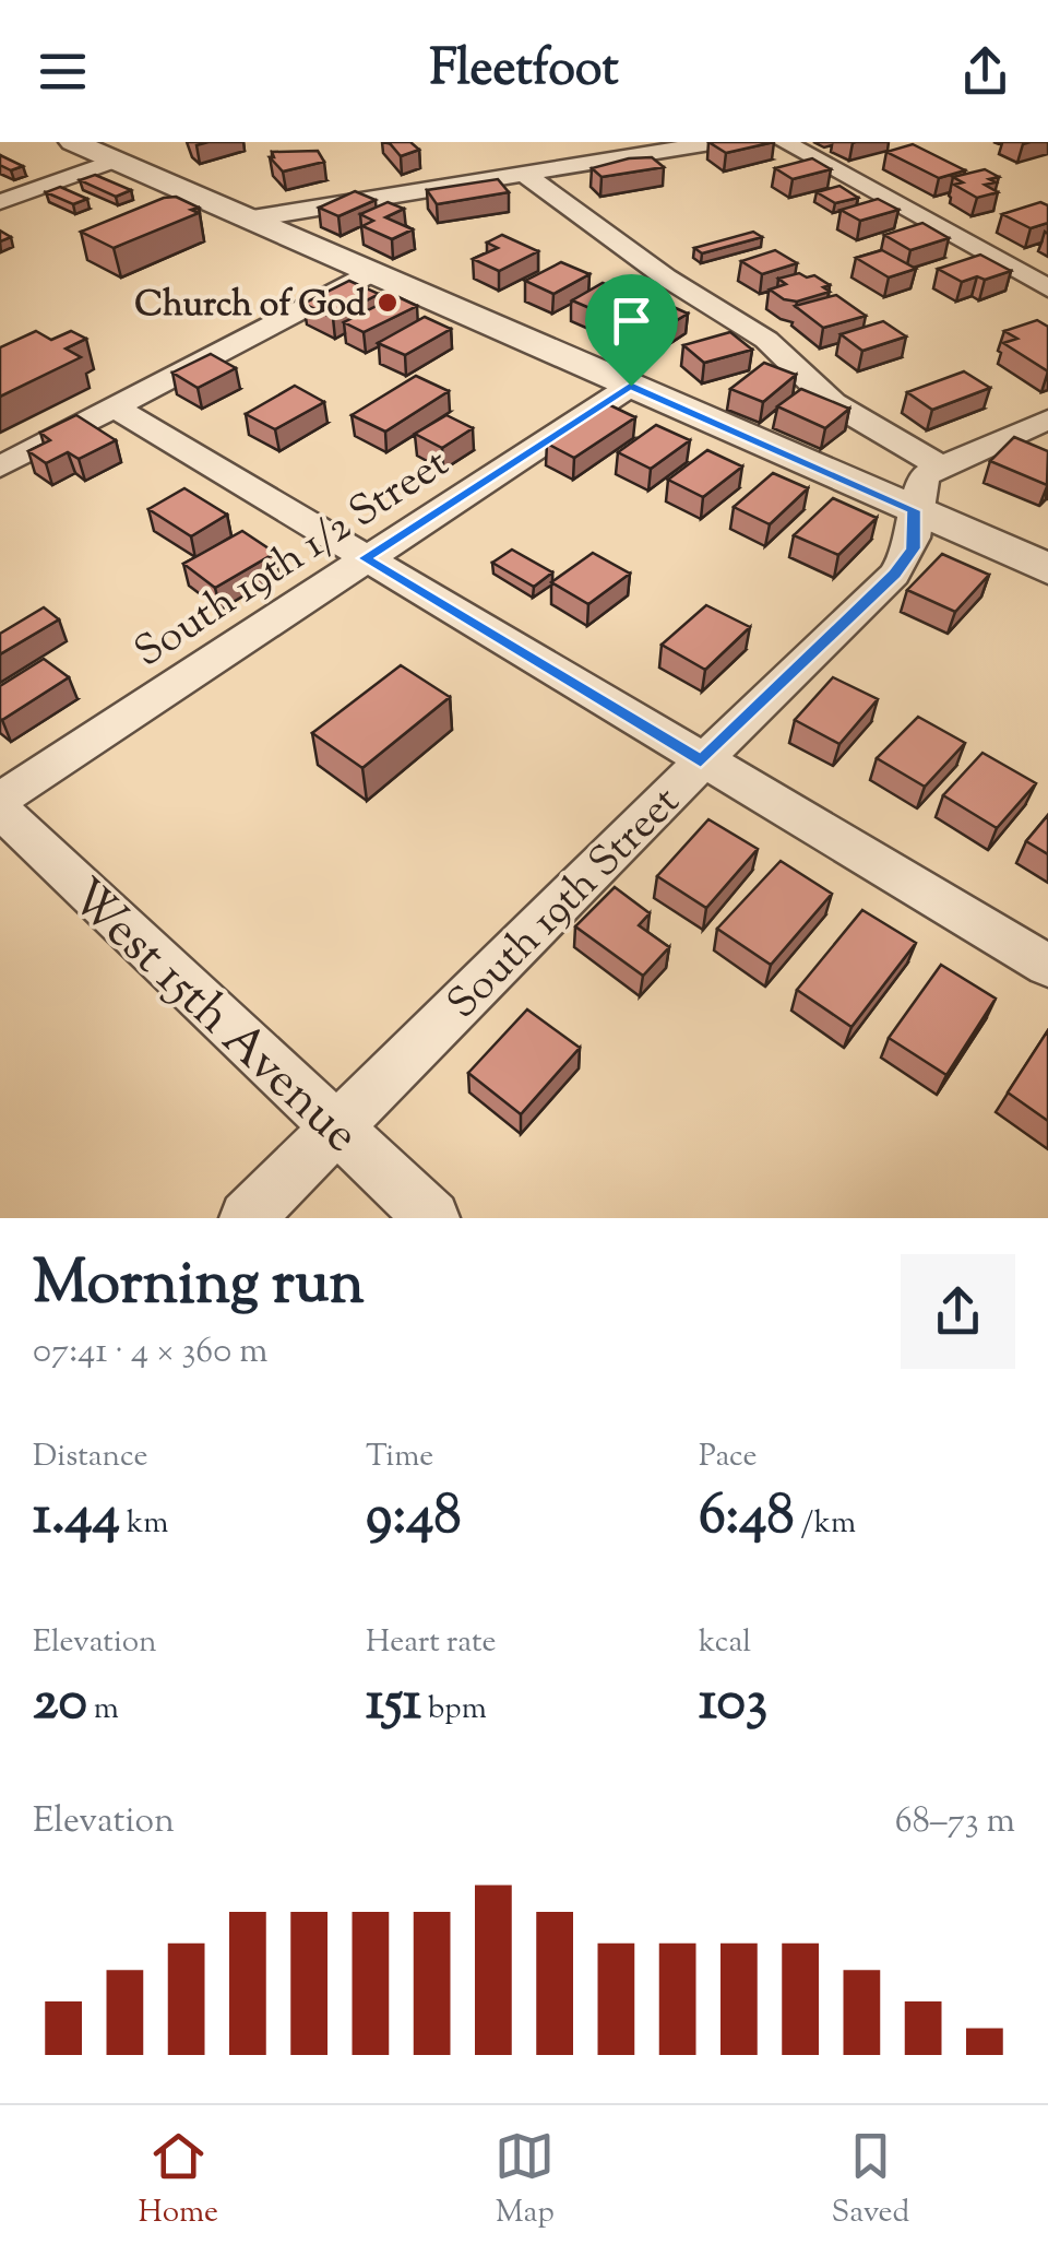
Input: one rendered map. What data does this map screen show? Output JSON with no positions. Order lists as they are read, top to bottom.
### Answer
{
  "streets": {
    "street": ["South 19th 1/2 Street", "South 19th Street", "West 15th Avenue"]
  },
  "crossings": [
    ["South 19th Street", "West 15th Avenue"]
  ],
  "places": ["Church of God"],
  "page": {
    "header": "Fleetfoot",
    "heading": ["Morning run", "07:41 · 4 × 360 m"],
    "stats": [
      ["Distance", "1.44 km"],
      ["Time", "9:48"],
      ["Pace", "6:48 /km"],
      ["Elevation", "20 m"],
      ["Heart rate", "151 bpm"],
      ["kcal", "103"]
    ],
    "chart": ["Elevation", "68–73 m"],
    "tabs": ["Home", "Map", "Saved"]
  }
}
